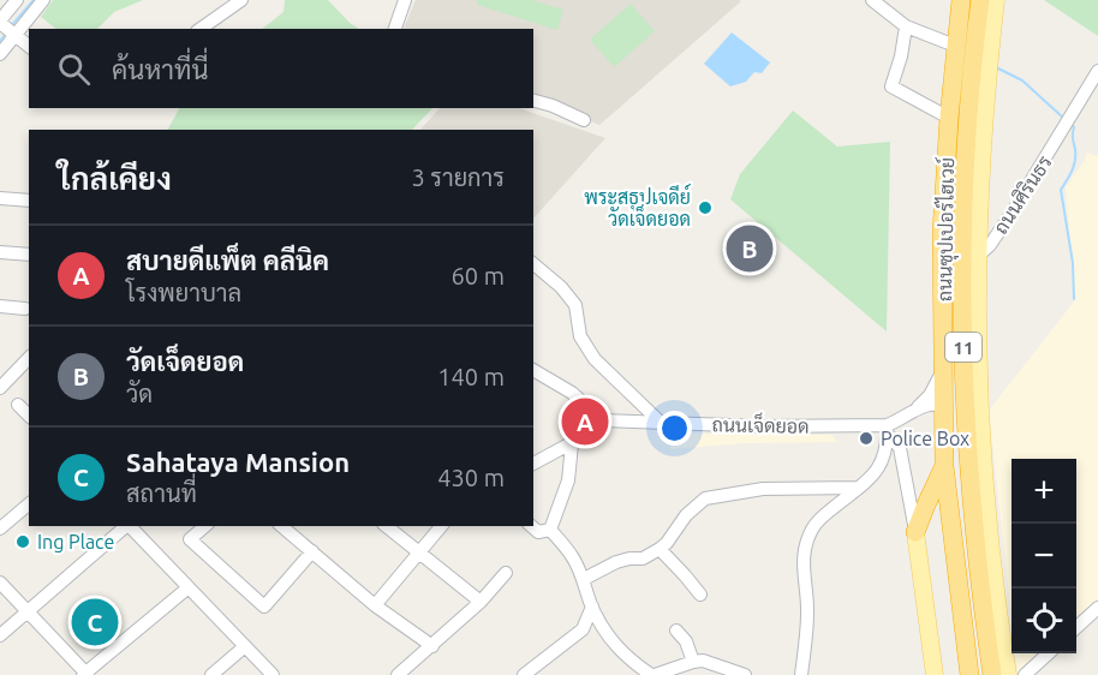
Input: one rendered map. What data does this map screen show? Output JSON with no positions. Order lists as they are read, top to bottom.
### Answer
{
  "streets": {
    "highway": ["ถนนซุปเปอร์ไฮเวย์", "11"],
    "street": ["ถนนศิรินธร", "ถนนเจ็ดยอด"]
  },
  "crossings": [
    ["ถนนซุปเปอร์ไฮเวย์", "ถนนเจ็ดยอด"]
  ],
  "places": ["พระสธูปเจดีย์ วัดเจ็ดยอด", "Police Box", "Ing Place"],
  "page": {
    "search": "ค้นหาที่นี่",
    "heading": ["ใกล้เคียง", "3 รายการ"],
    "pins": ["B", "A", "C"],
    "list": [
      {
        "mark": "A",
        "name": "สบายดีแพ็ต คลีนิค",
        "note": "โรงพยาบาล",
        "value": "60 m"
      },
      {
        "mark": "B",
        "name": "วัดเจ็ดยอด",
        "note": "วัด",
        "value": "140 m"
      },
      {
        "mark": "C",
        "name": "Sahataya Mansion",
        "note": "สถานที่",
        "value": "430 m"
      }
    ],
    "map_buttons": ["+", "−"]
  }
}
